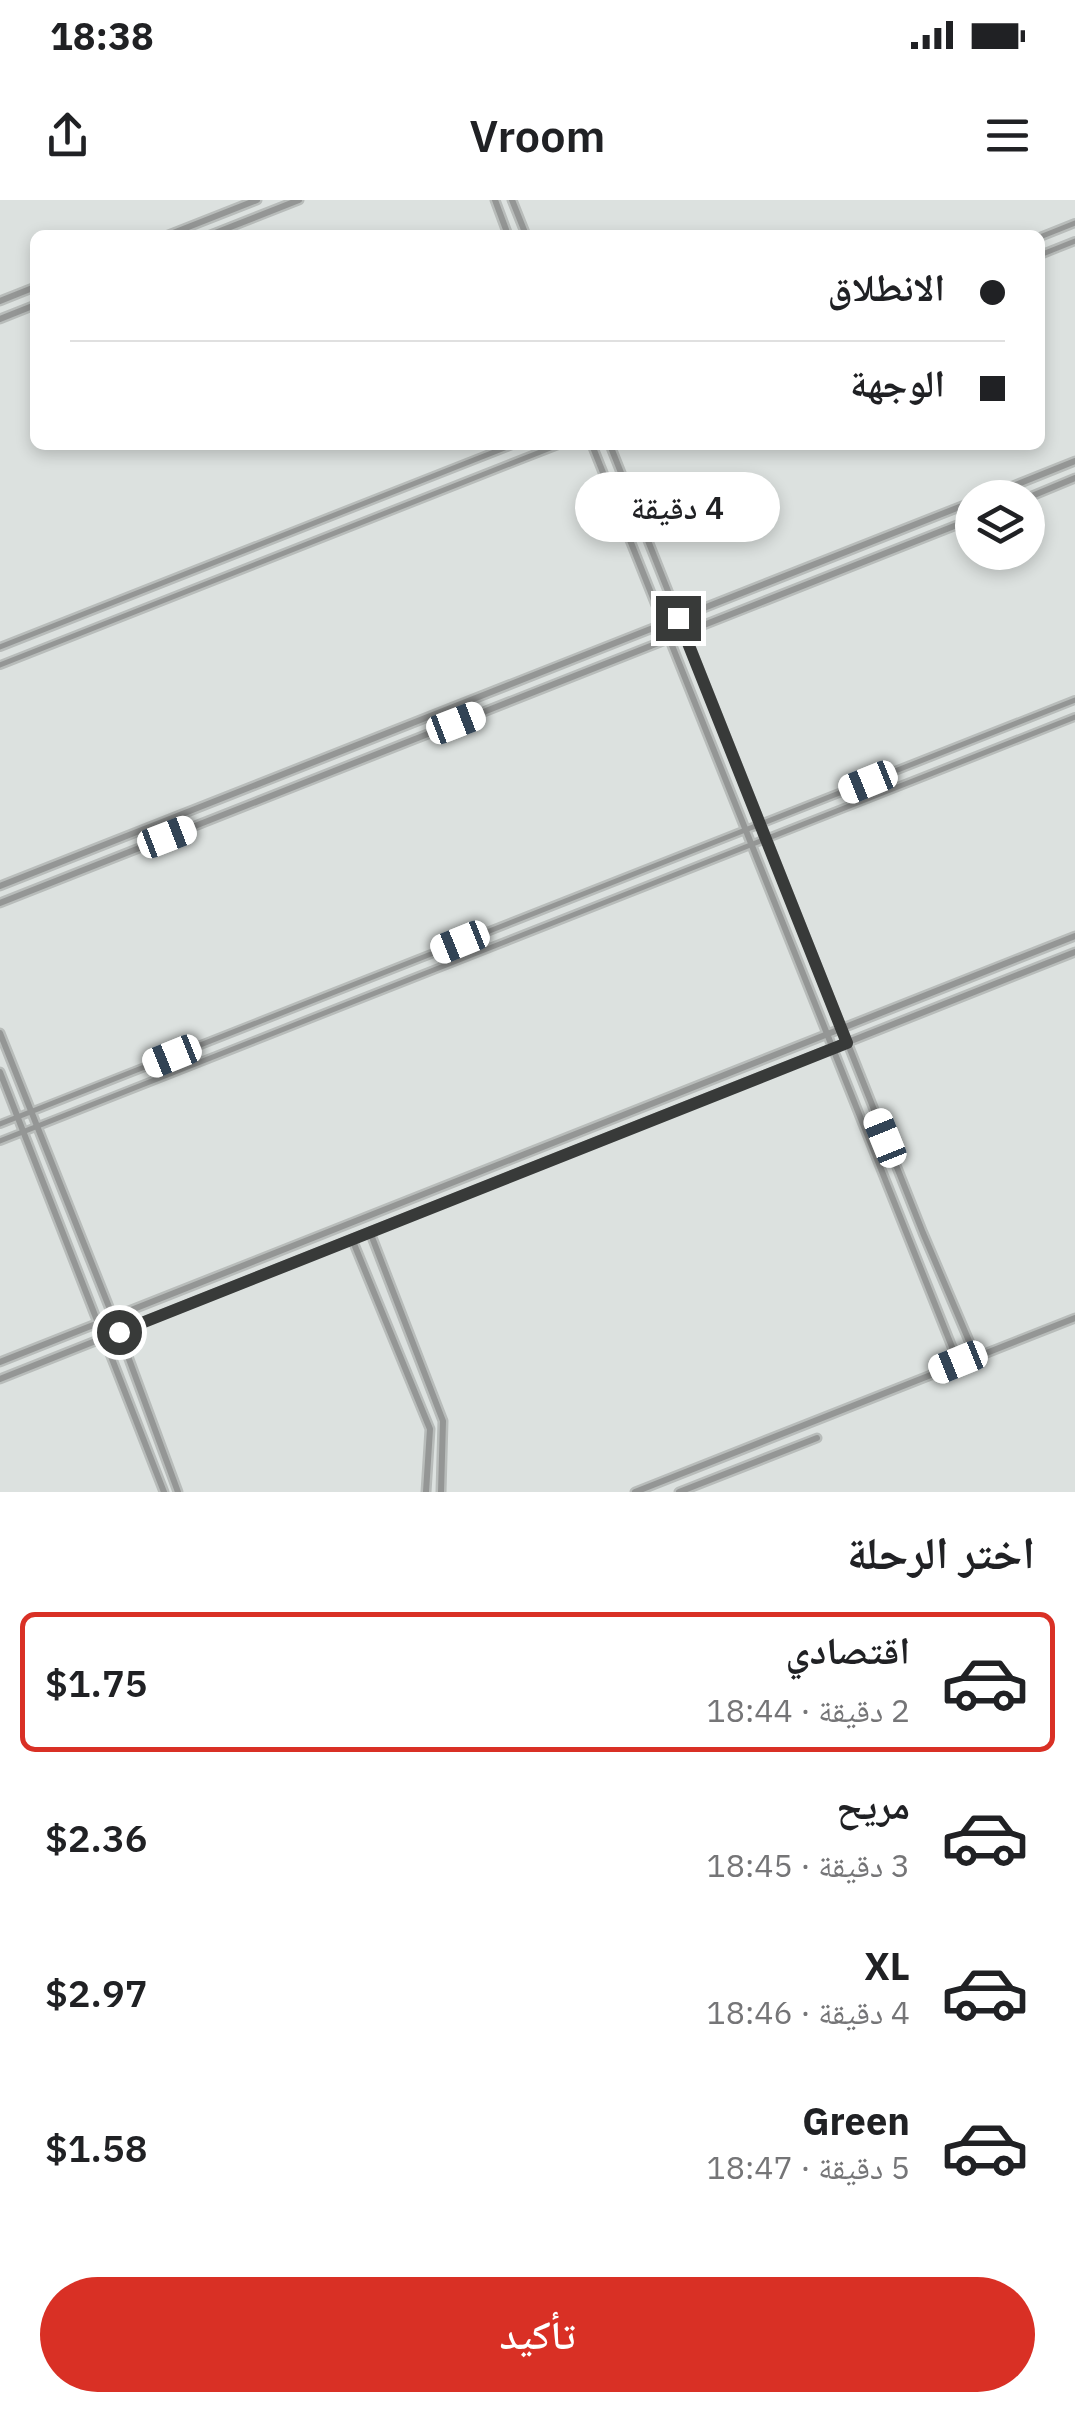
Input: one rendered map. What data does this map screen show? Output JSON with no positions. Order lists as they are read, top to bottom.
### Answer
{
  "page": {
    "status": "18:38",
    "header": "Vroom",
    "banner": ["الانطلاق", "الوجهة"],
    "bubble": "4 دقيقة",
    "heading": "اختر الرحلة",
    "list": [
      {
        "name": "اقتصادي",
        "note": "2 دقيقة · 18:44",
        "value": "$1.75"
      },
      {
        "name": "مريح",
        "note": "3 دقيقة · 18:45",
        "value": "$2.36"
      },
      {
        "name": "XL",
        "note": "4 دقيقة · 18:46",
        "value": "$2.97"
      },
      {
        "name": "Green",
        "note": "5 دقيقة · 18:47",
        "value": "$1.58"
      }
    ],
    "buttons": "تأكيد"
  }
}
